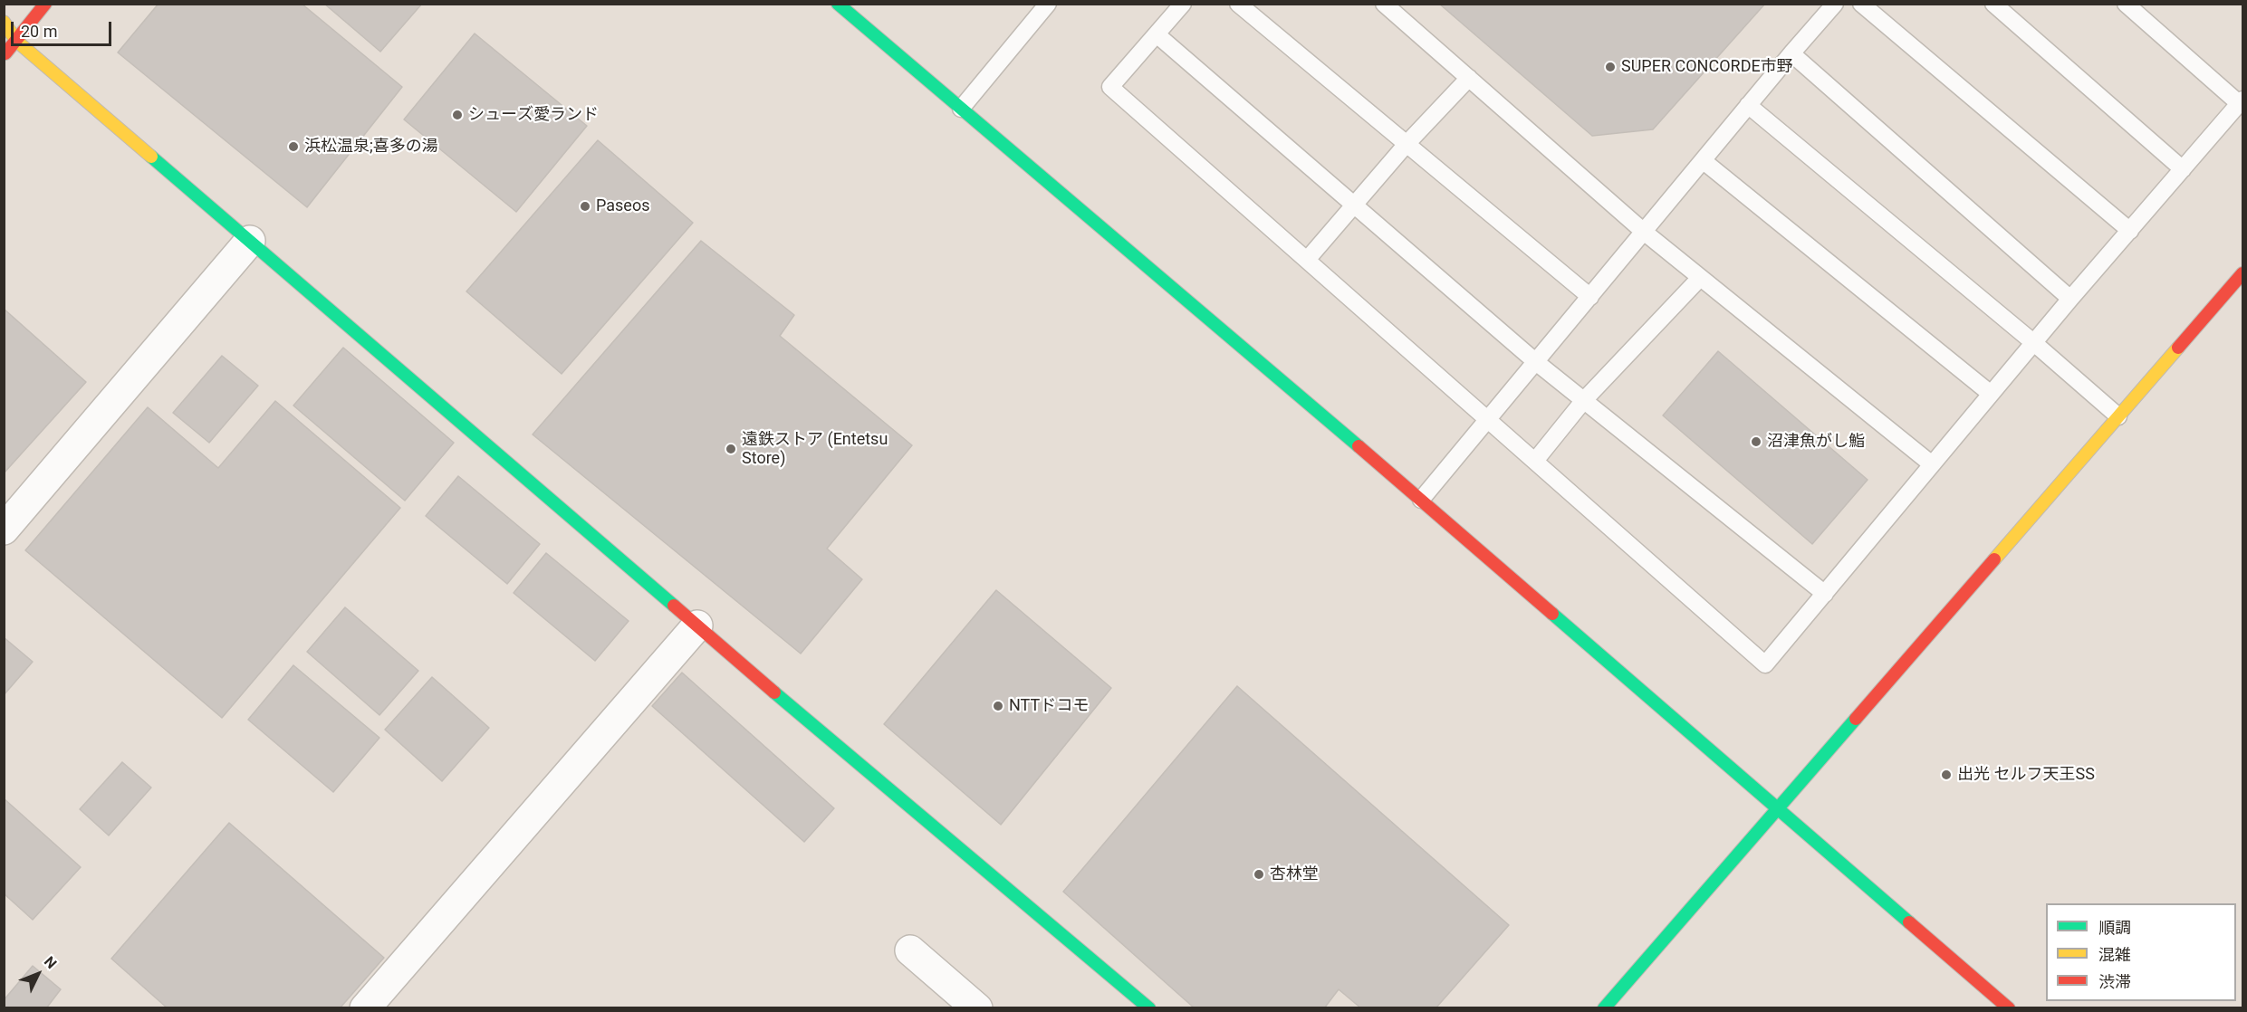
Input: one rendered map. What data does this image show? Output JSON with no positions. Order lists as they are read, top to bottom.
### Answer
{
  "places": [
    "SUPER CONCORDE市野",
    "シューズ愛ランド",
    "浜松温泉;喜多の湯",
    "Paseos",
    "沼津魚がし鮨",
    "遠鉄ストア (Entetsu Store)",
    "NTTドコモ",
    "出光 セルフ天王SS",
    "杏林堂"
  ],
  "legend": ["順調", "混雑", "渋滞"],
  "scale_bar": "20 m",
  "north": "top right"
}
